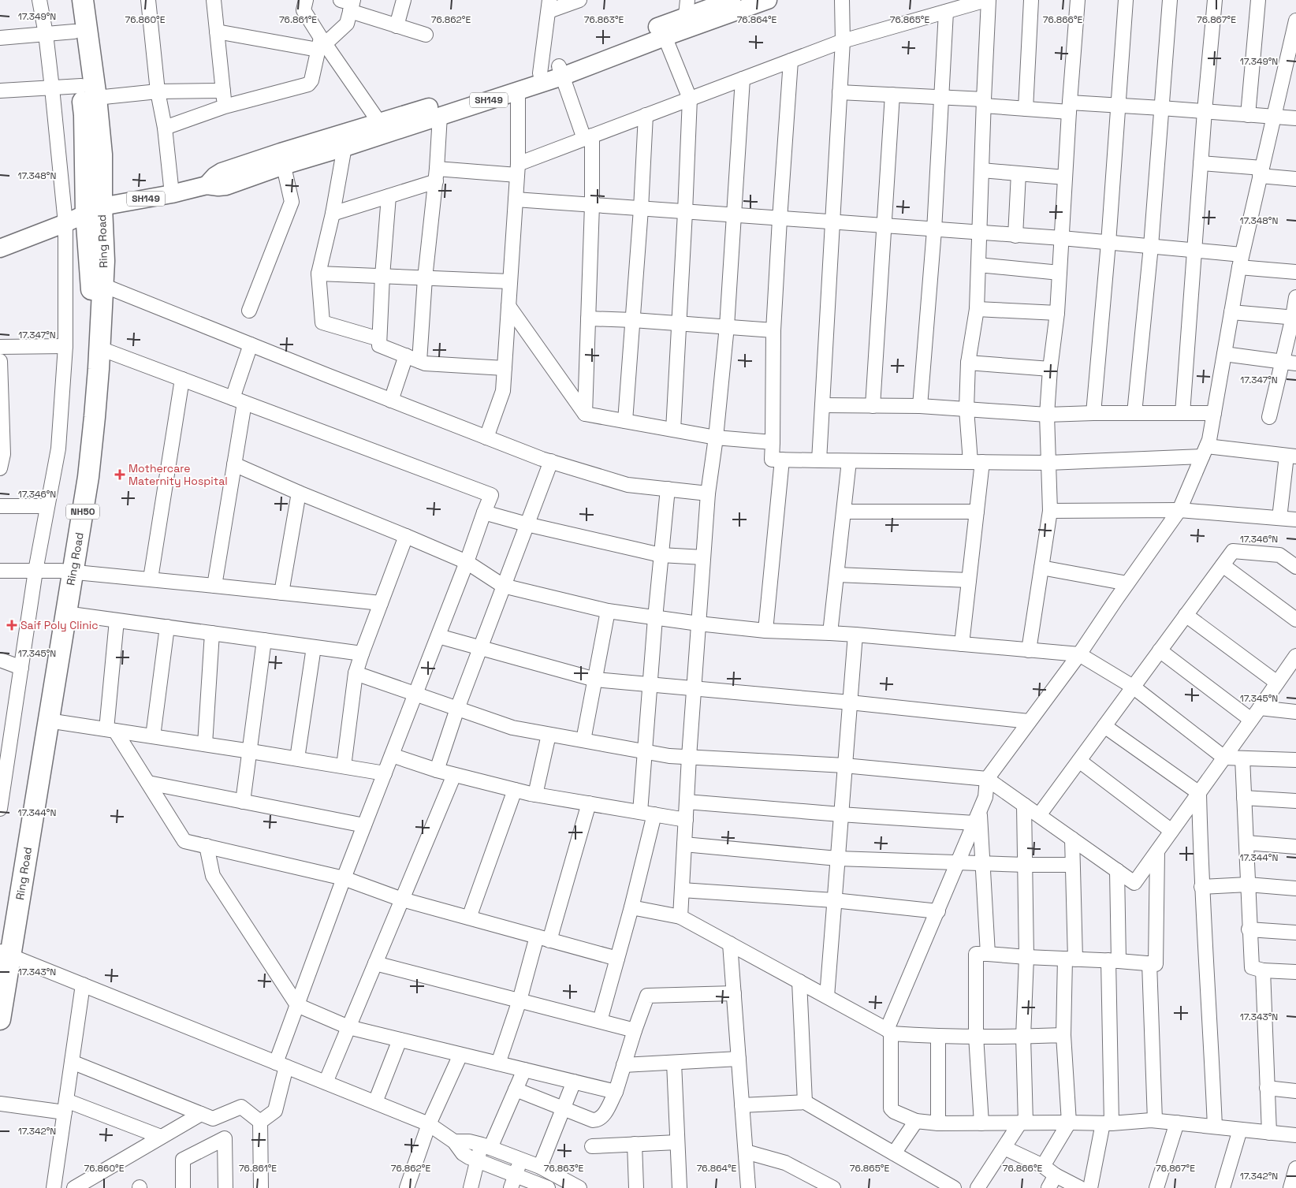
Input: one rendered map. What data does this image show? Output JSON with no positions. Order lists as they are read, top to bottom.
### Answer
{
  "streets": {
    "highway": ["Ring Road", "NH50"],
    "main road": ["SH149"]
  },
  "crossings": [
    ["SH149", "Ring Road"]
  ],
  "places": {
    "health": ["Mothercare Maternity Hospital", "Saif Poly Clinic"]
  },
  "coordinates": [
    "17.349°N",
    "76.860°E",
    "76.861°E",
    "76.862°E",
    "76.863°E",
    "76.864°E",
    "76.865°E",
    "76.866°E",
    "76.867°E",
    "17.348°N",
    "17.347°N",
    "17.346°N",
    "17.345°N",
    "17.344°N",
    "17.343°N",
    "17.342°N"
  ]
}
